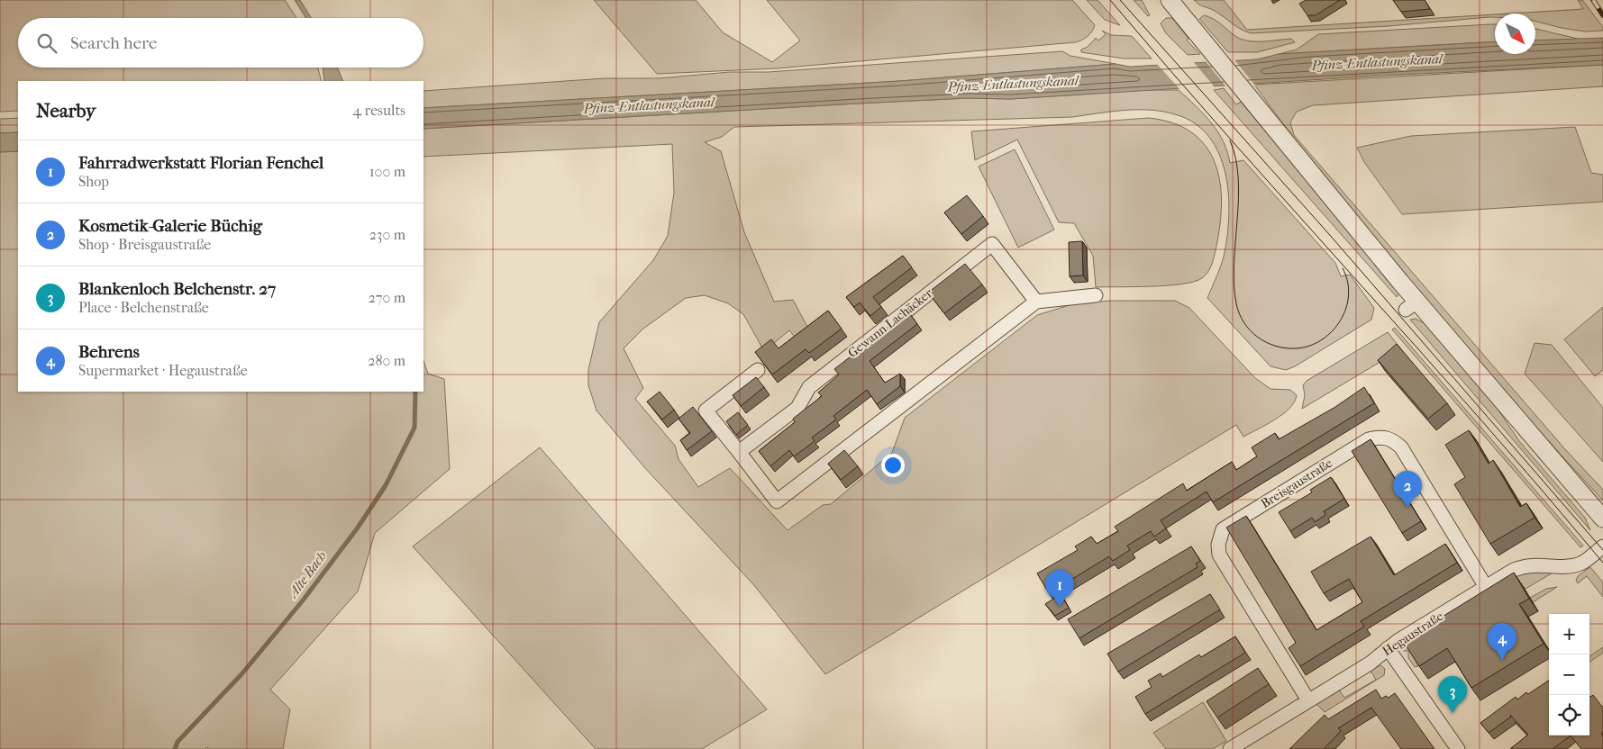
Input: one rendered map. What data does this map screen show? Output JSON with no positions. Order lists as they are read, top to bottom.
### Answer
{
  "streets": {
    "street": ["Gewann Lachäcker", "Breisgaustraße", "Hegaustraße"]
  },
  "crossings": [
    ["Breisgaustraße", "Hegaustraße"]
  ],
  "water": ["Pfinz-Entlastungskanal", "Alte Bach"],
  "north": "bottom right",
  "page": {
    "search": "Search here",
    "heading": ["Nearby", "4 results"],
    "list": [
      {
        "mark": "1",
        "name": "Fahrradwerkstatt Florian Fenchel",
        "note": "Shop",
        "value": "100 m"
      },
      {
        "mark": "2",
        "name": "Kosmetik-Galerie Büchig",
        "note": "Shop · Breisgaustraße",
        "value": "230 m"
      },
      {
        "mark": "3",
        "name": "Blankenloch Belchenstr. 27",
        "note": "Place · Belchenstraße",
        "value": "270 m"
      },
      {
        "mark": "4",
        "name": "Behrens",
        "note": "Supermarket · Hegaustraße",
        "value": "280 m"
      }
    ],
    "pins": [
      "2",
      "1",
      "4",
      "3"
    ],
    "map_buttons": ["+", "−"]
  }
}
